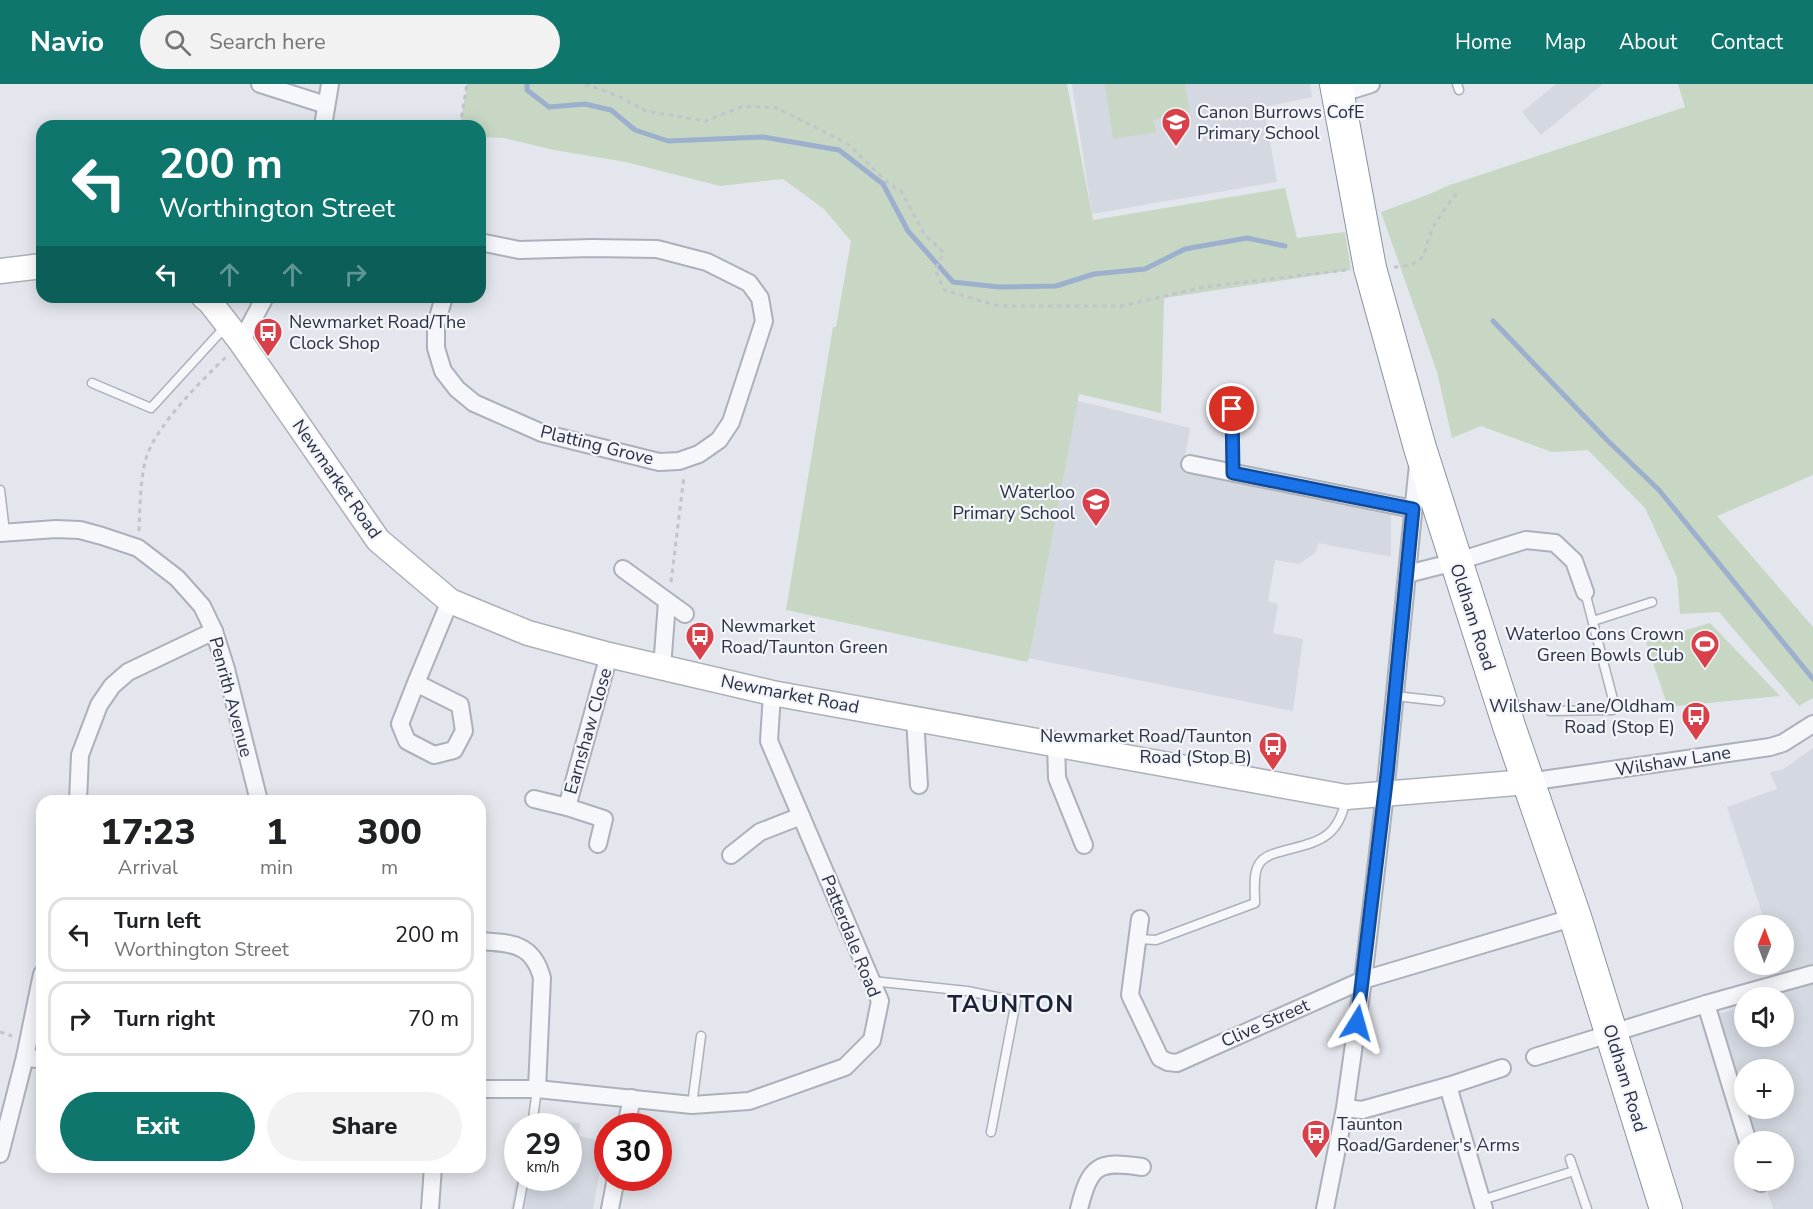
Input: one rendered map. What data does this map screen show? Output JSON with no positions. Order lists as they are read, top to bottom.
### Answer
{
  "streets": {
    "highway": ["Oldham Road"],
    "street": [
      "Platting Grove",
      "Newmarket Road",
      "Penrith Avenue",
      "Earnshaw Close",
      "Wilshaw Lane",
      "Patterdale Road",
      "Clive Street"
    ]
  },
  "crossings": [
    ["Newmarket Road", "Oldham Road"],
    ["Newmarket Road", "Earnshaw Close"],
    ["Newmarket Road", "Wilshaw Lane"],
    ["Newmarket Road", "Patterdale Road"],
    ["Oldham Road", "Wilshaw Lane"],
    ["Oldham Road", "Clive Street"]
  ],
  "districts": ["TAUNTON"],
  "places": {
    "school or university": ["Canon Burrows CofE Primary School", "Waterloo Primary School"],
    "bus stop": [
      "Newmarket Road/The Clock Shop",
      "Newmarket Road/Taunton Green",
      "Wilshaw Lane/Oldham Road (Stop E)",
      "Newmarket Road/Taunton Road (Stop B)",
      "Taunton Road/Gardener's Arms"
    ],
    "sports": ["Waterloo Cons Crown Green Bowls Club"]
  },
  "north": "top",
  "page": {
    "header": "Navio",
    "search": "Search here",
    "nav": [
      "Home",
      "Map",
      "About",
      "Contact"
    ],
    "turn": ["200 m", "Worthington Street"],
    "eta": [
      "17:23",
      "Arrival",
      "1",
      "min",
      "300",
      "m"
    ],
    "list": [
      {
        "name": "Turn left",
        "note": "Worthington Street",
        "value": "200 m"
      },
      {
        "name": "Turn right",
        "value": "70 m"
      }
    ],
    "map_buttons": ["+", "−"],
    "buttons": ["Exit", "Share"],
    "speed": "29 km/h",
    "limit": "30"
  }
}
